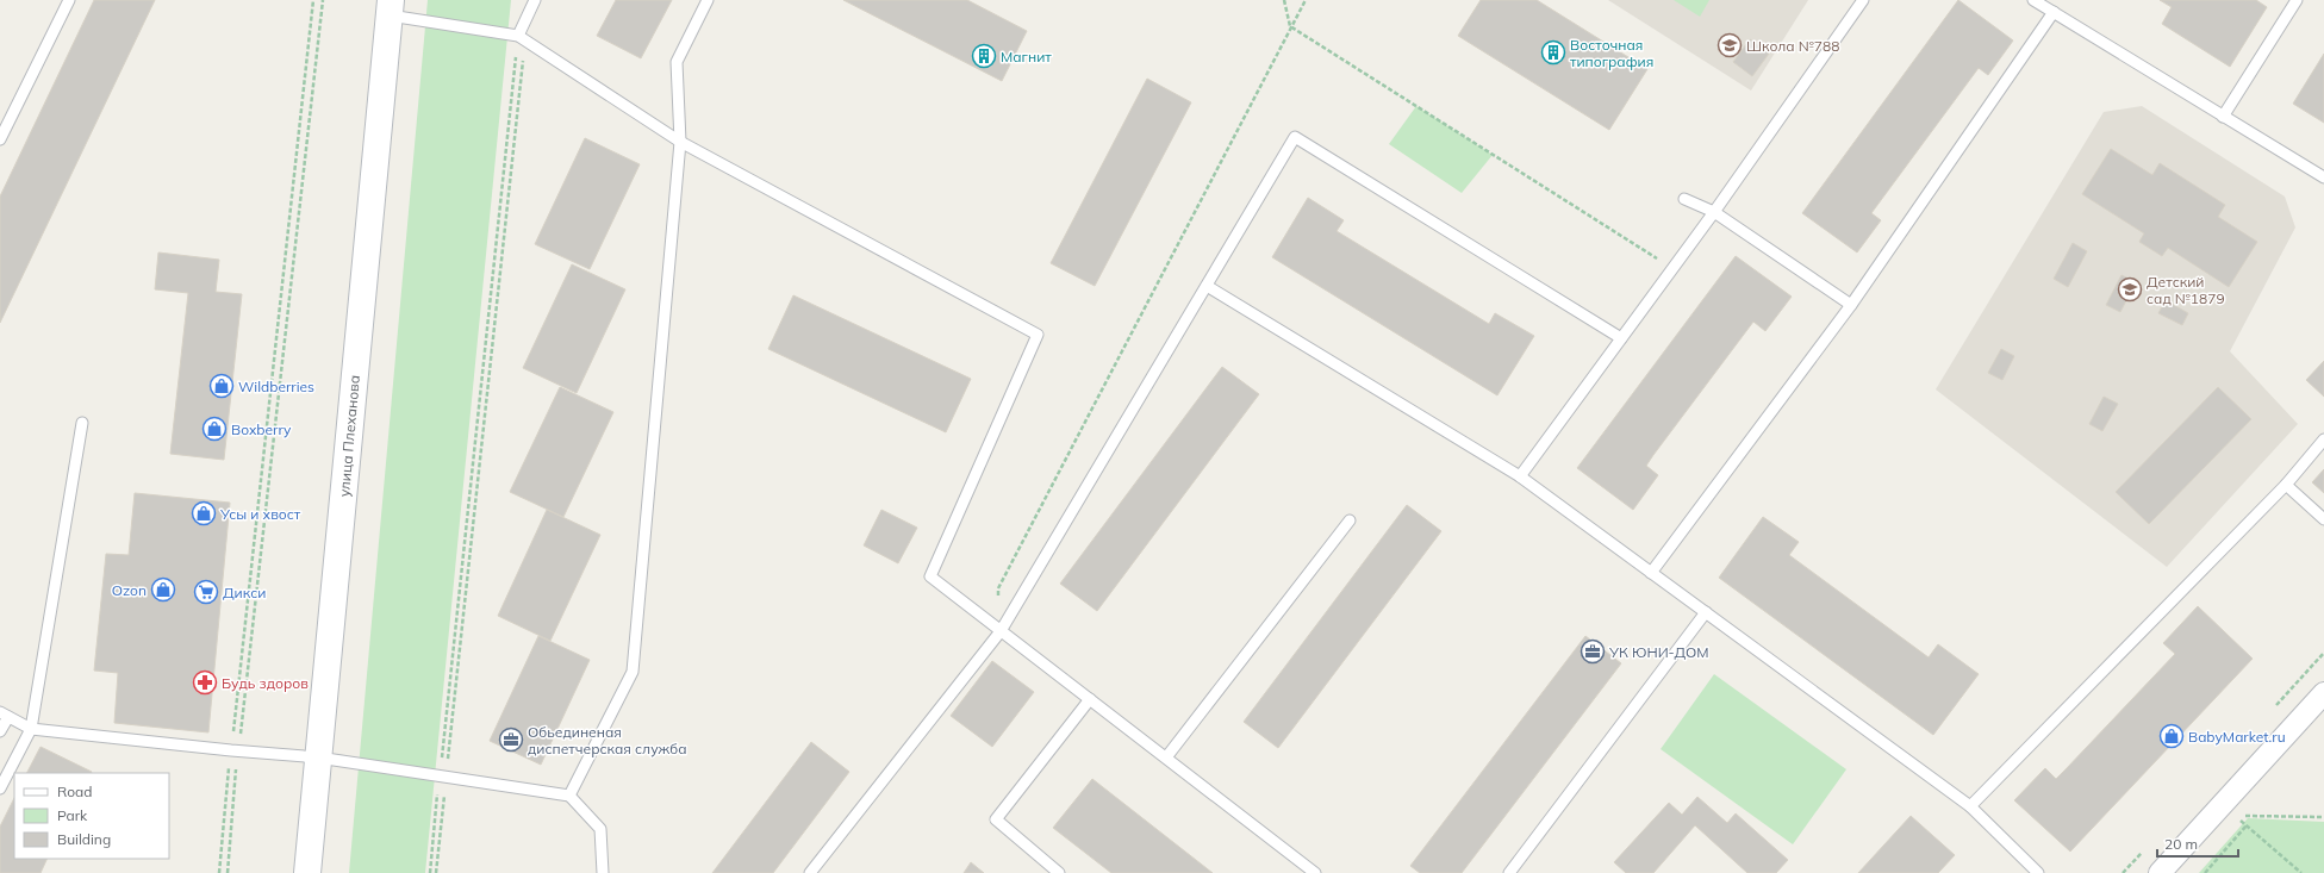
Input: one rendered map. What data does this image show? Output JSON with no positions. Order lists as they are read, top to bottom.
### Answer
{
  "streets": {
    "street": ["улица Плеханова"]
  },
  "places": {
    "school or university": ["Школа №788", "Детский сад №1879"],
    "building": ["Восточная типография", "Магнит"],
    "shop": [
      "Wildberries",
      "Boxberry",
      "Усы и хвост",
      "Ozon",
      "BabyMarket.ru"
    ],
    "supermarket": ["Дикси"],
    "office": ["УК ЮНИ-ДОМ", "Обьединеная диспетчерская служба"],
    "pharmacy": ["Будь здоров"]
  },
  "legend": ["Road", "Park", "Building"],
  "scale_bar": "20 m"
}
